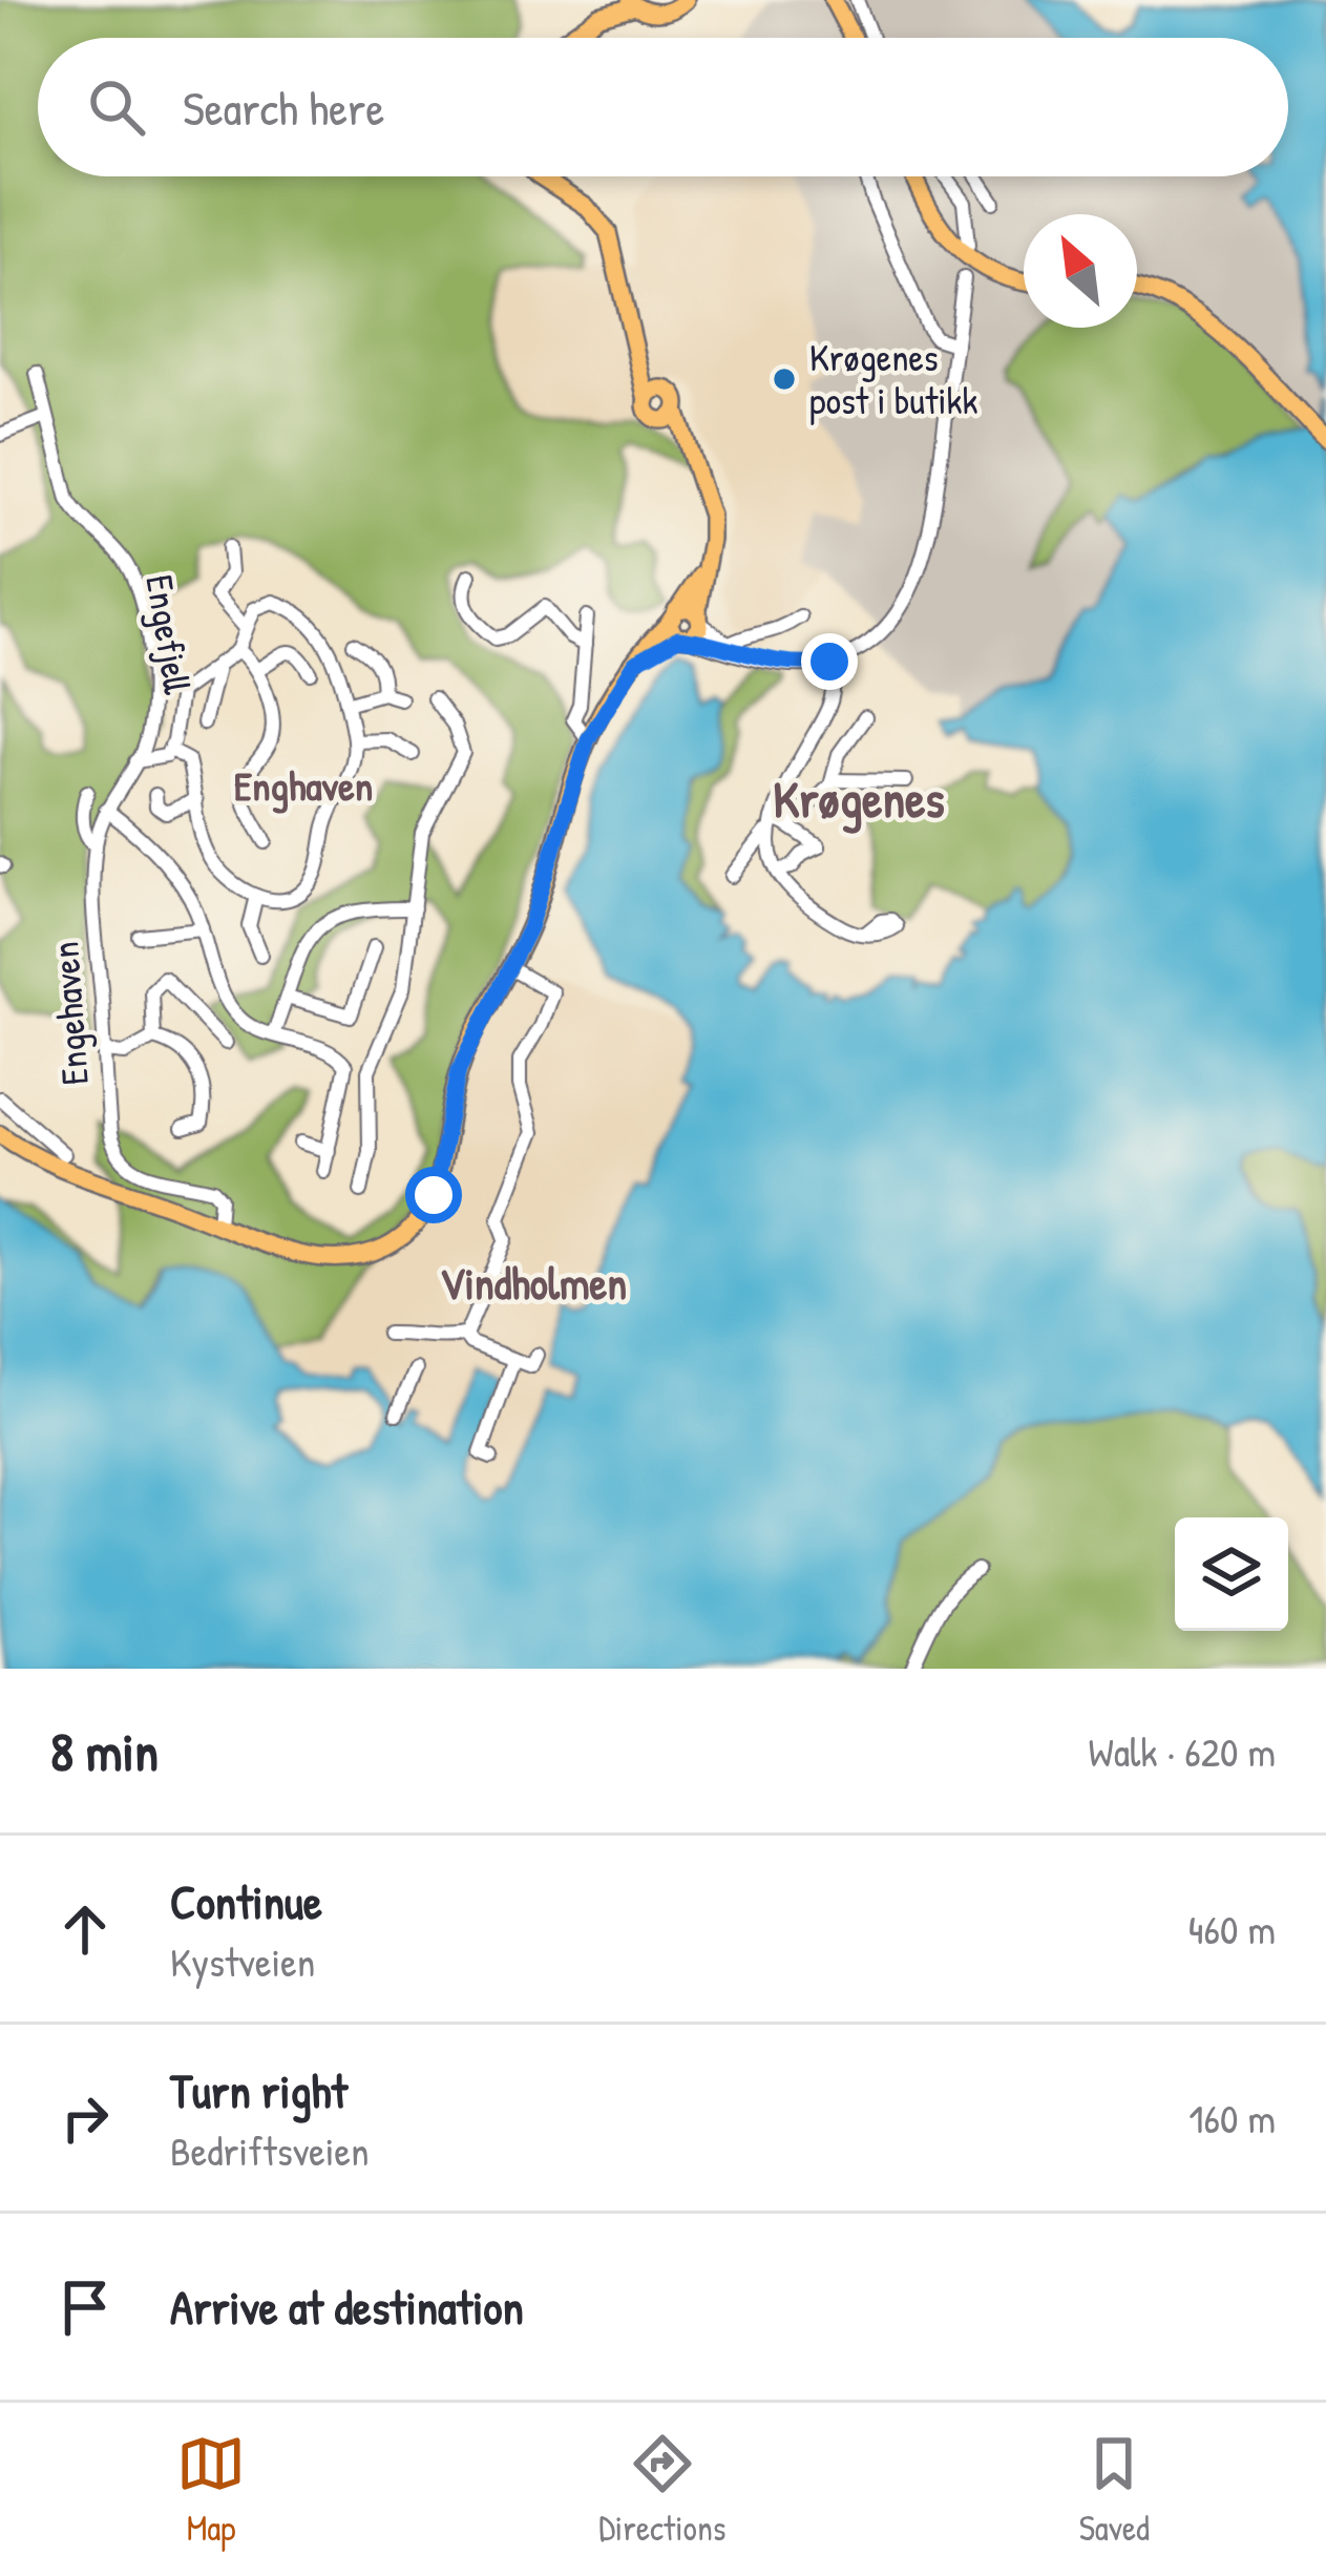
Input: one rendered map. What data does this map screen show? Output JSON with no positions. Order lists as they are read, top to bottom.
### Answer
{
  "streets": {
    "street": ["Engefjell", "Engehaven"]
  },
  "crossings": [
    ["Engefjell", "Engehaven"]
  ],
  "districts": ["Enghaven", "Krøgenes", "Vindholmen"],
  "places": ["Krøgenes post i butikk"],
  "north": "top left",
  "page": {
    "search": "Search here",
    "heading": ["8 min", "Walk · 620 m"],
    "list": [
      ["Continue", "Kystveien", "460 m"],
      ["Turn right", "Bedriftsveien", "160 m"],
      "Arrive at destination"
    ],
    "nav": ["Map", "Directions", "Saved"]
  }
}
